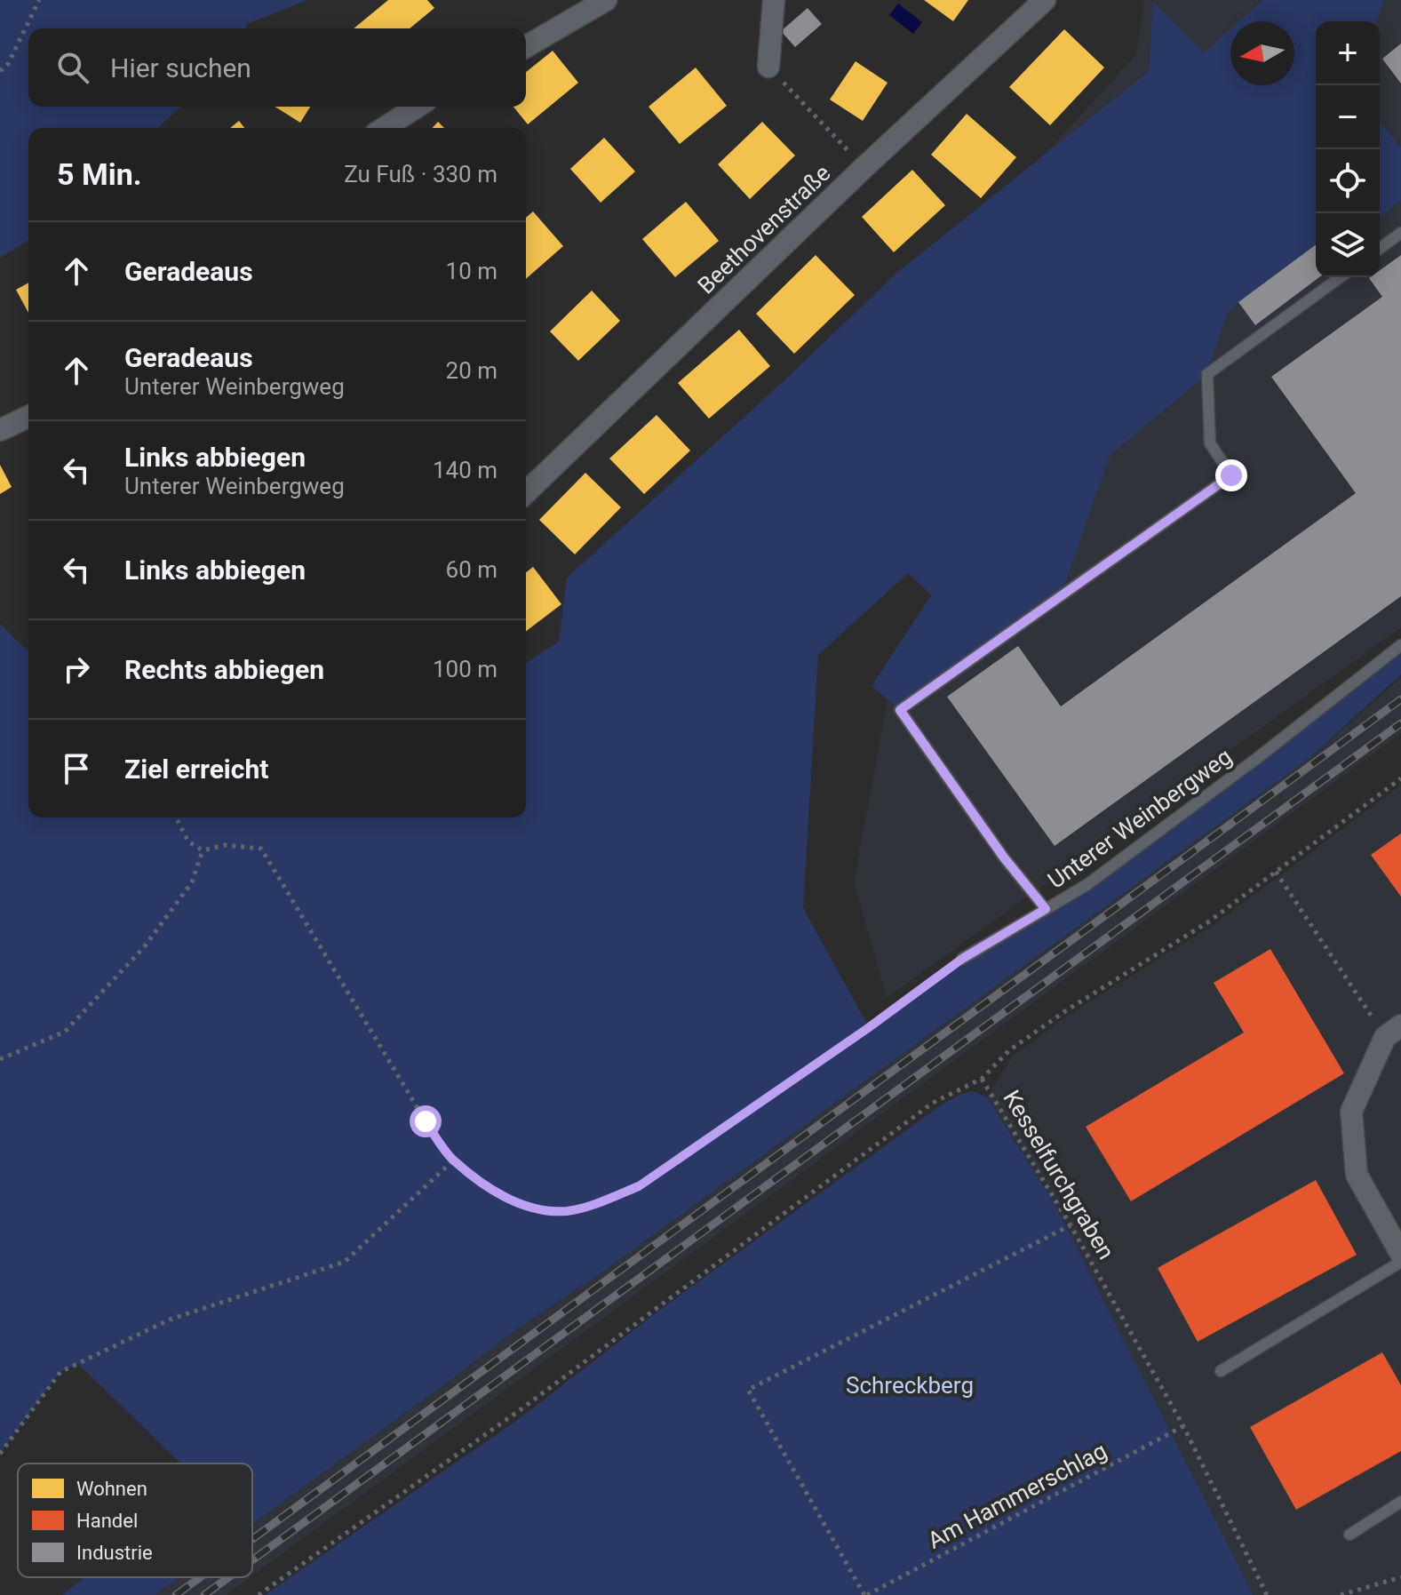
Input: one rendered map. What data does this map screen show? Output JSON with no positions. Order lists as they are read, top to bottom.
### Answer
{
  "streets": {
    "street": ["Beethovenstraße"],
    "lane": ["Unterer Weinbergweg"],
    "path": ["Kesselfurchgraben", "Am Hammerschlag"]
  },
  "crossings": [
    ["Kesselfurchgraben", "Am Hammerschlag"]
  ],
  "parks": ["Schreckberg"],
  "legend": ["Wohnen", "Handel", "Industrie"],
  "north": "left",
  "page": {
    "map_buttons": ["+", "−"],
    "search": "Hier suchen",
    "heading": ["5 Min.", "Zu Fuß · 330 m"],
    "list": [
      ["Geradeaus", "10 m"],
      ["Geradeaus", "Unterer Weinbergweg", "20 m"],
      ["Links abbiegen", "Unterer Weinbergweg", "140 m"],
      ["Links abbiegen", "60 m"],
      ["Rechts abbiegen", "100 m"],
      "Ziel erreicht"
    ]
  }
}
